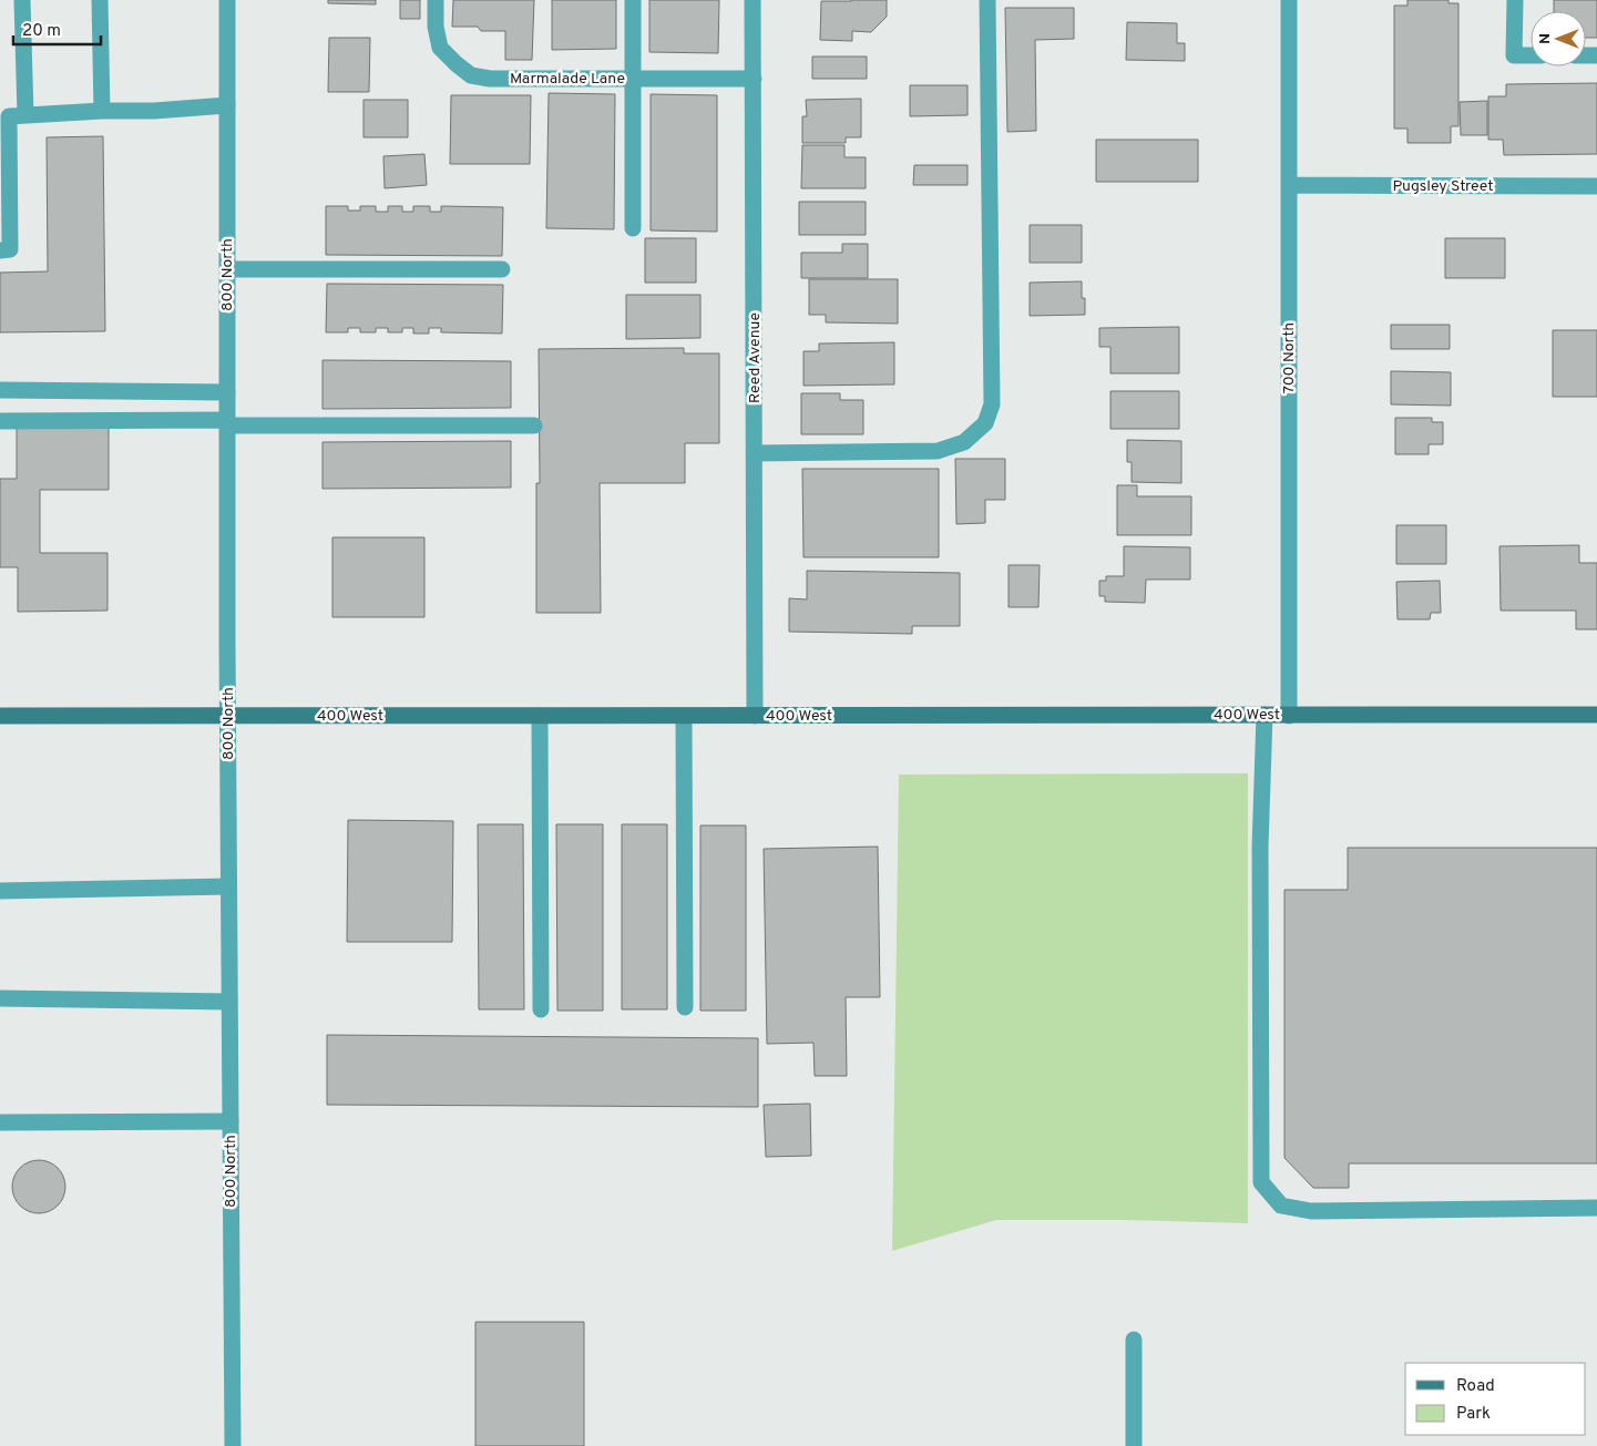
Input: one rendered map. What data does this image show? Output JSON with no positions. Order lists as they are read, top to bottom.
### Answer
{
  "streets": {
    "street": [
      "Marmalade Lane",
      "Pugsley Street",
      "800 North",
      "Reed Avenue",
      "700 North",
      "400 West"
    ]
  },
  "crossings": [
    ["Marmalade Lane", "Reed Avenue"],
    ["Pugsley Street", "700 North"],
    ["800 North", "400 West"],
    ["Reed Avenue", "400 West"],
    ["700 North", "400 West"]
  ],
  "legend": ["Road", "Park"],
  "scale_bar": "20 m",
  "north": "left"
}
